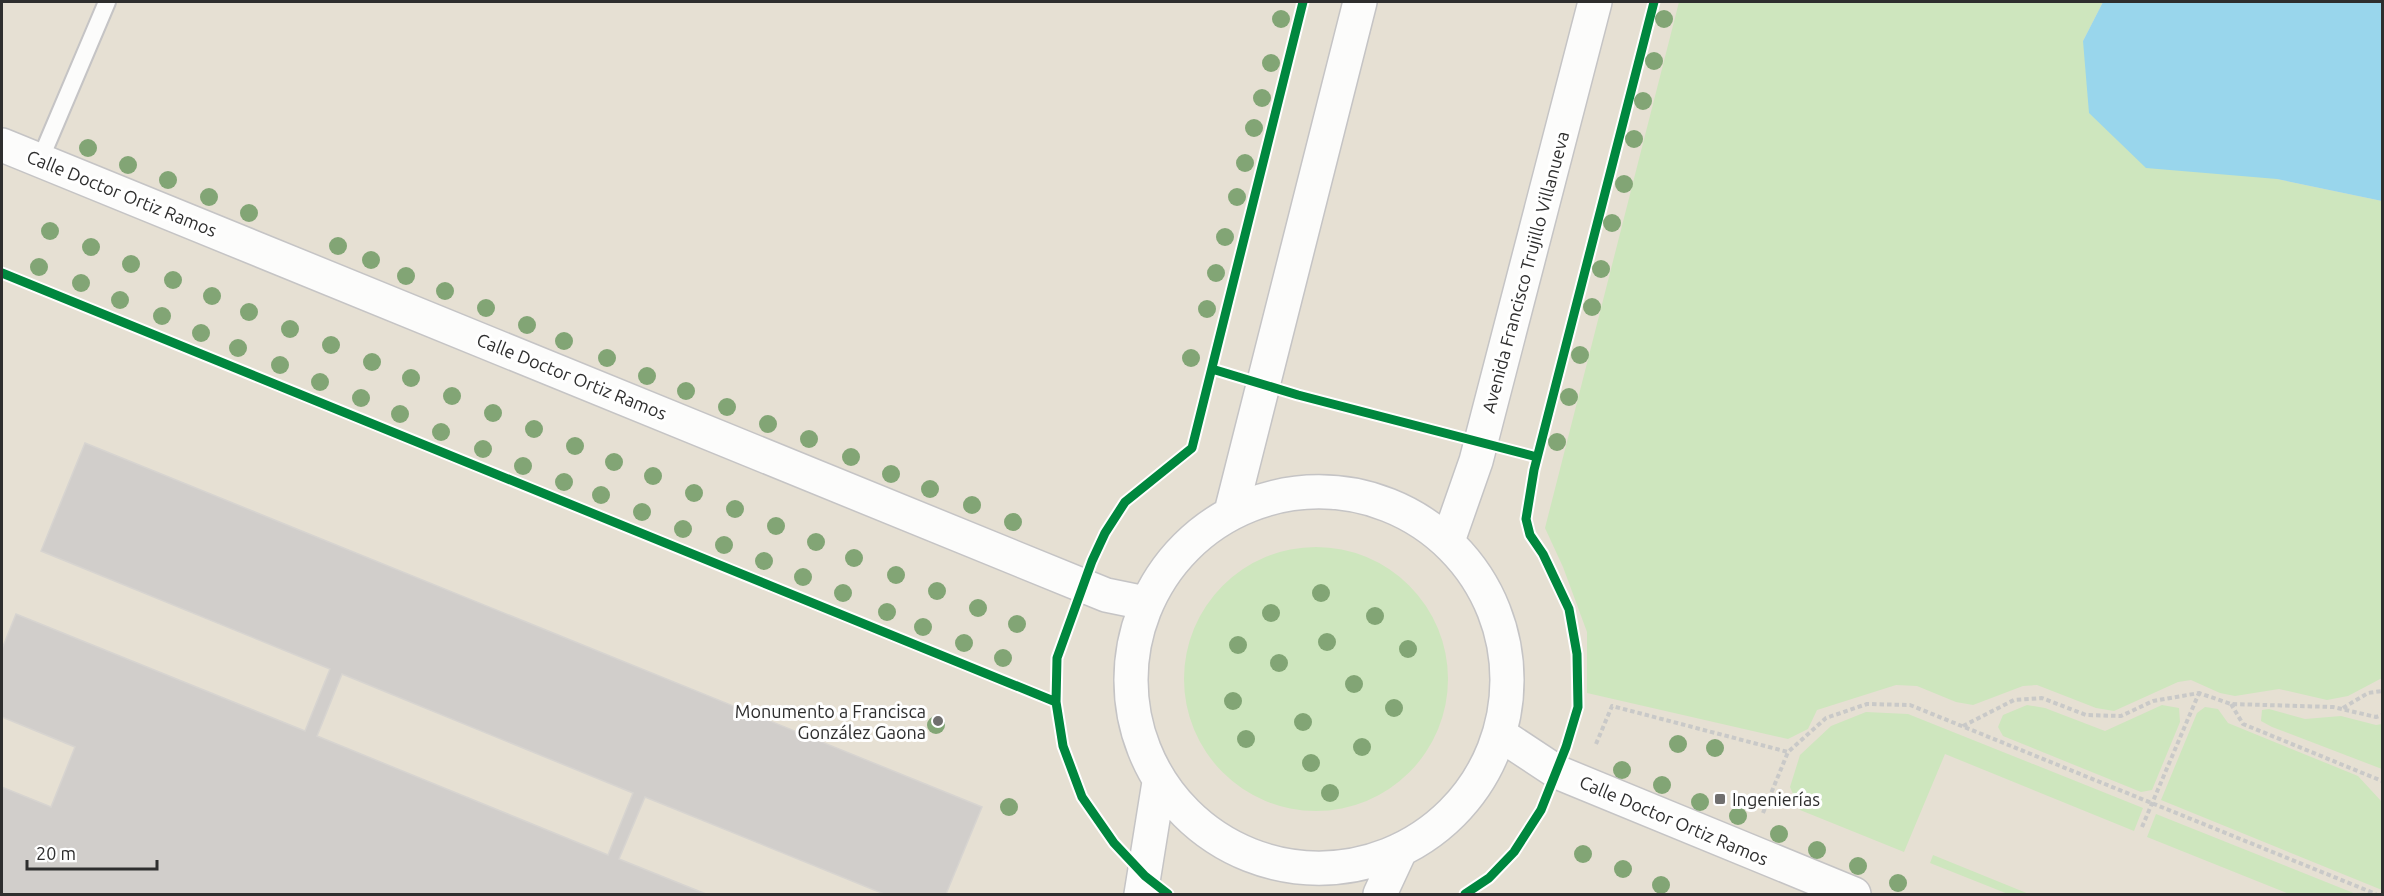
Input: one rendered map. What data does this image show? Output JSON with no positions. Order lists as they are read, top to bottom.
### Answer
{
  "streets": {
    "street": ["Calle Doctor Ortiz Ramos", "Avenida Francisco Trujillo Villanueva"]
  },
  "places": {
    "other": ["Monumento a Francisca González Gaona"],
    "transit": ["Ingenierías"]
  },
  "scale_bar": "20 m"
}
